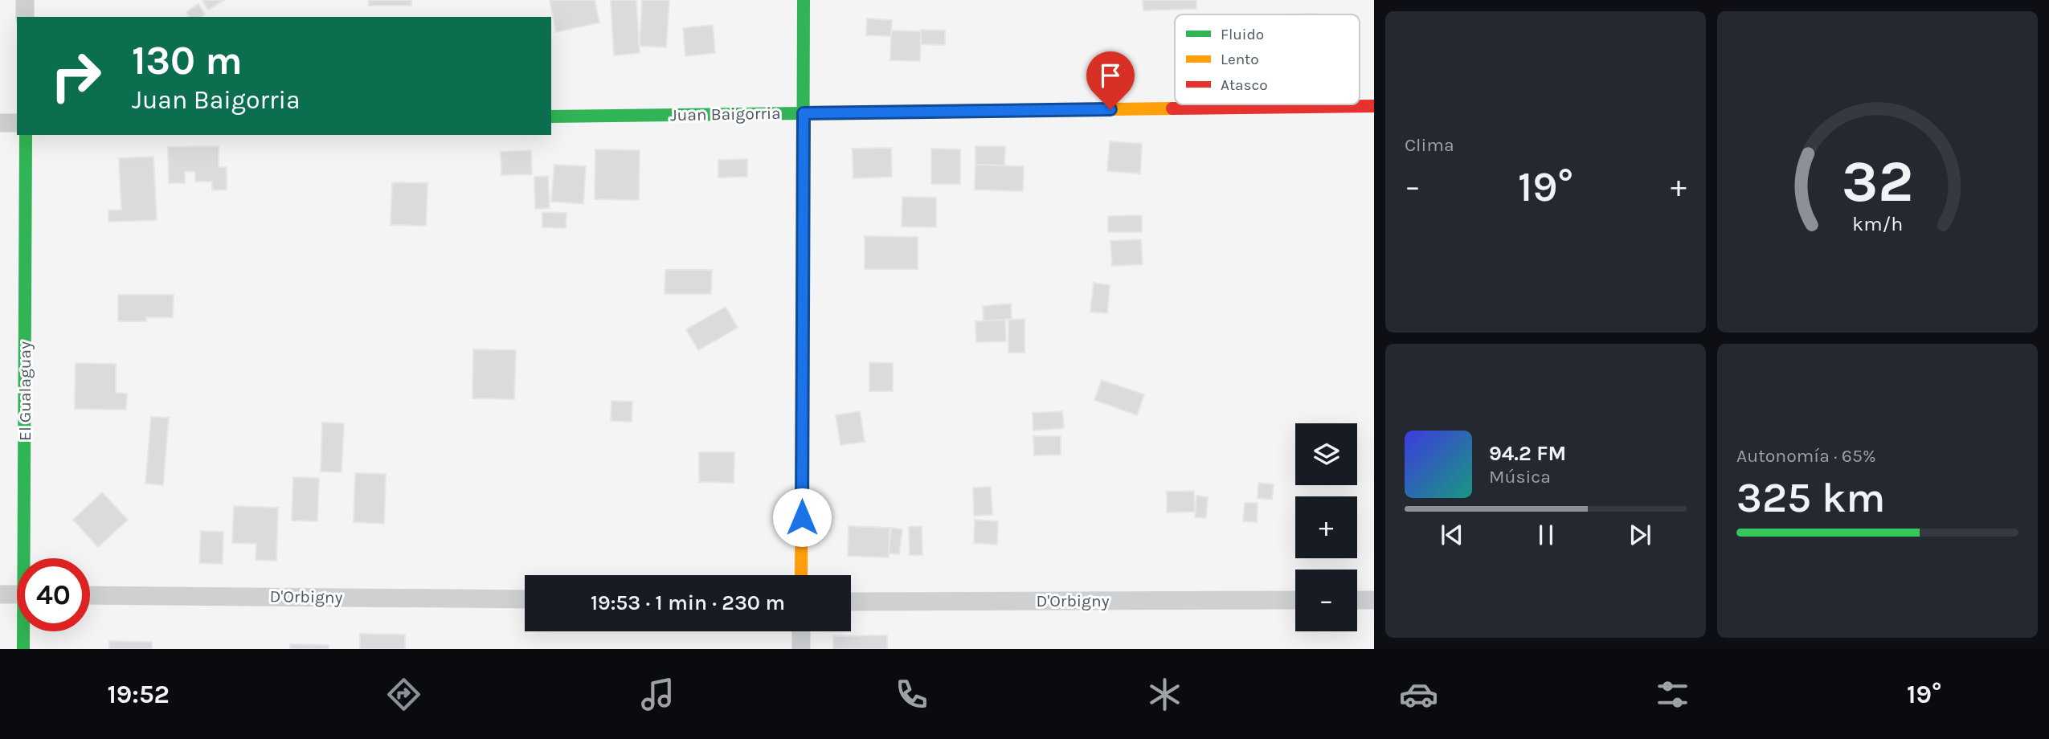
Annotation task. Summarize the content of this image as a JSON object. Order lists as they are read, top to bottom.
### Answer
{
  "streets": {
    "street": ["Juan Baigorria", "El Gualaguay", "D'Orbigny"]
  },
  "legend": ["Fluido", "Lento", "Atasco"],
  "page": {
    "tile": [
      "Clima",
      ["Autonomía · 65%", "325 km"]
    ],
    "turn": ["130 m", "Juan Baigorria"],
    "heat": ["−", "19°", "+"],
    "map_buttons": ["+", "−"],
    "song": ["94.2 FM", "Música"],
    "limit": "40",
    "trip": "19:53 · 1 min · 230 m",
    "tabs": ["19:52", "19°"],
    "gauge": ["32", "km/h"]
  }
}
